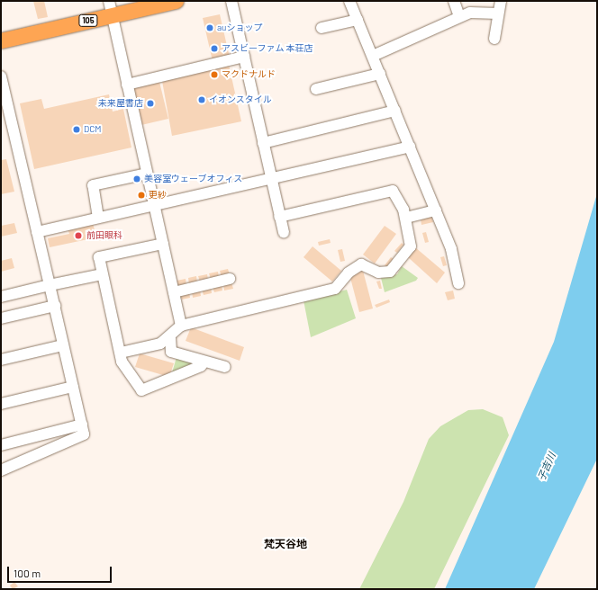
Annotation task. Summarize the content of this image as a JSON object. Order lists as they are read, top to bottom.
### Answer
{
  "streets": {
    "highway": ["105"]
  },
  "districts": ["梵天谷地"],
  "water": ["子吉川"],
  "places": [
    "auショップ",
    "アスビーファム 本荘店",
    "マクドナルド",
    "イオンスタイル",
    "未来屋書店",
    "DCM",
    "美容室ウェーブオフィス",
    "更紗",
    "前田眼科"
  ],
  "scale_bar": "100 m"
}
